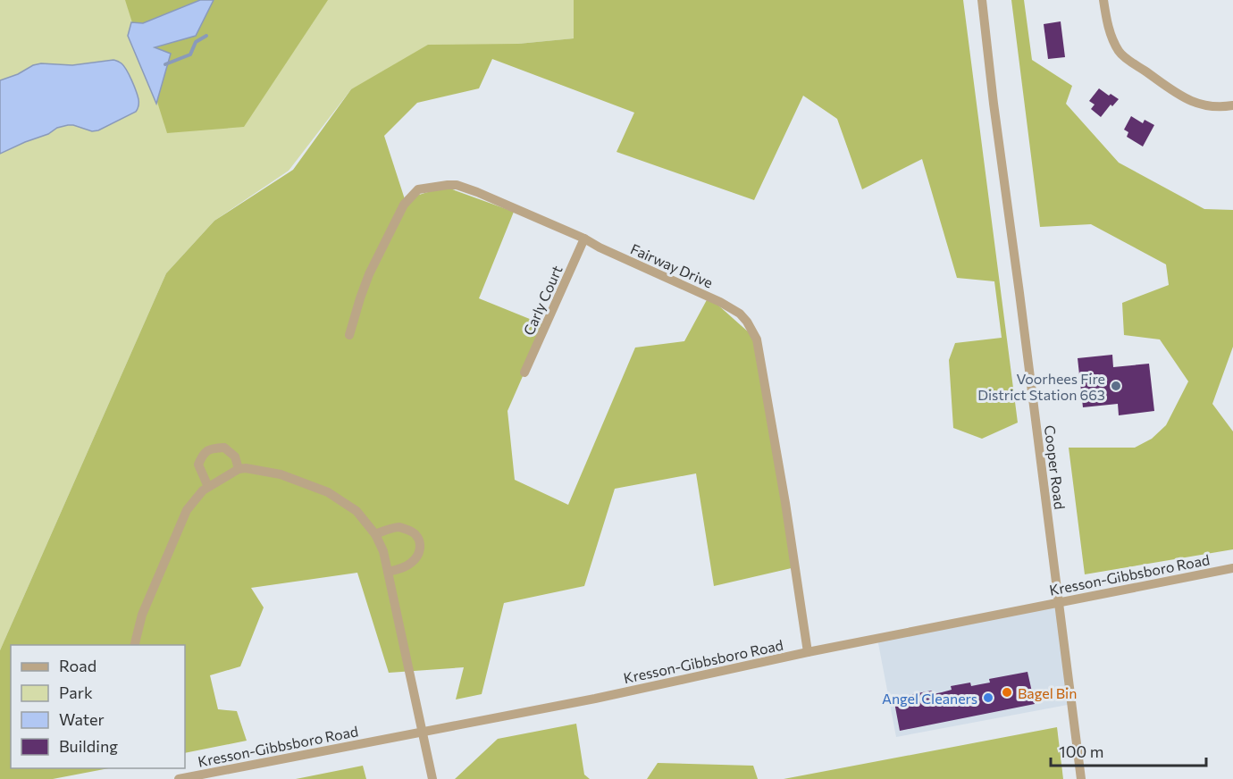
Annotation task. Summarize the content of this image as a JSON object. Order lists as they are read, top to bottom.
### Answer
{
  "streets": {
    "street": [
      "Fairway Drive",
      "Carly Court",
      "Cooper Road",
      "Kresson-Gibbsboro Road"
    ]
  },
  "crossings": [
    ["Fairway Drive", "Carly Court"],
    ["Fairway Drive", "Kresson-Gibbsboro Road"],
    ["Cooper Road", "Kresson-Gibbsboro Road"]
  ],
  "places": ["Voorhees Fire District Station 663", "Bagel Bin", "Angel Cleaners"],
  "legend": [
    "Road",
    "Park",
    "Water",
    "Building"
  ],
  "scale_bar": "100 m"
}
